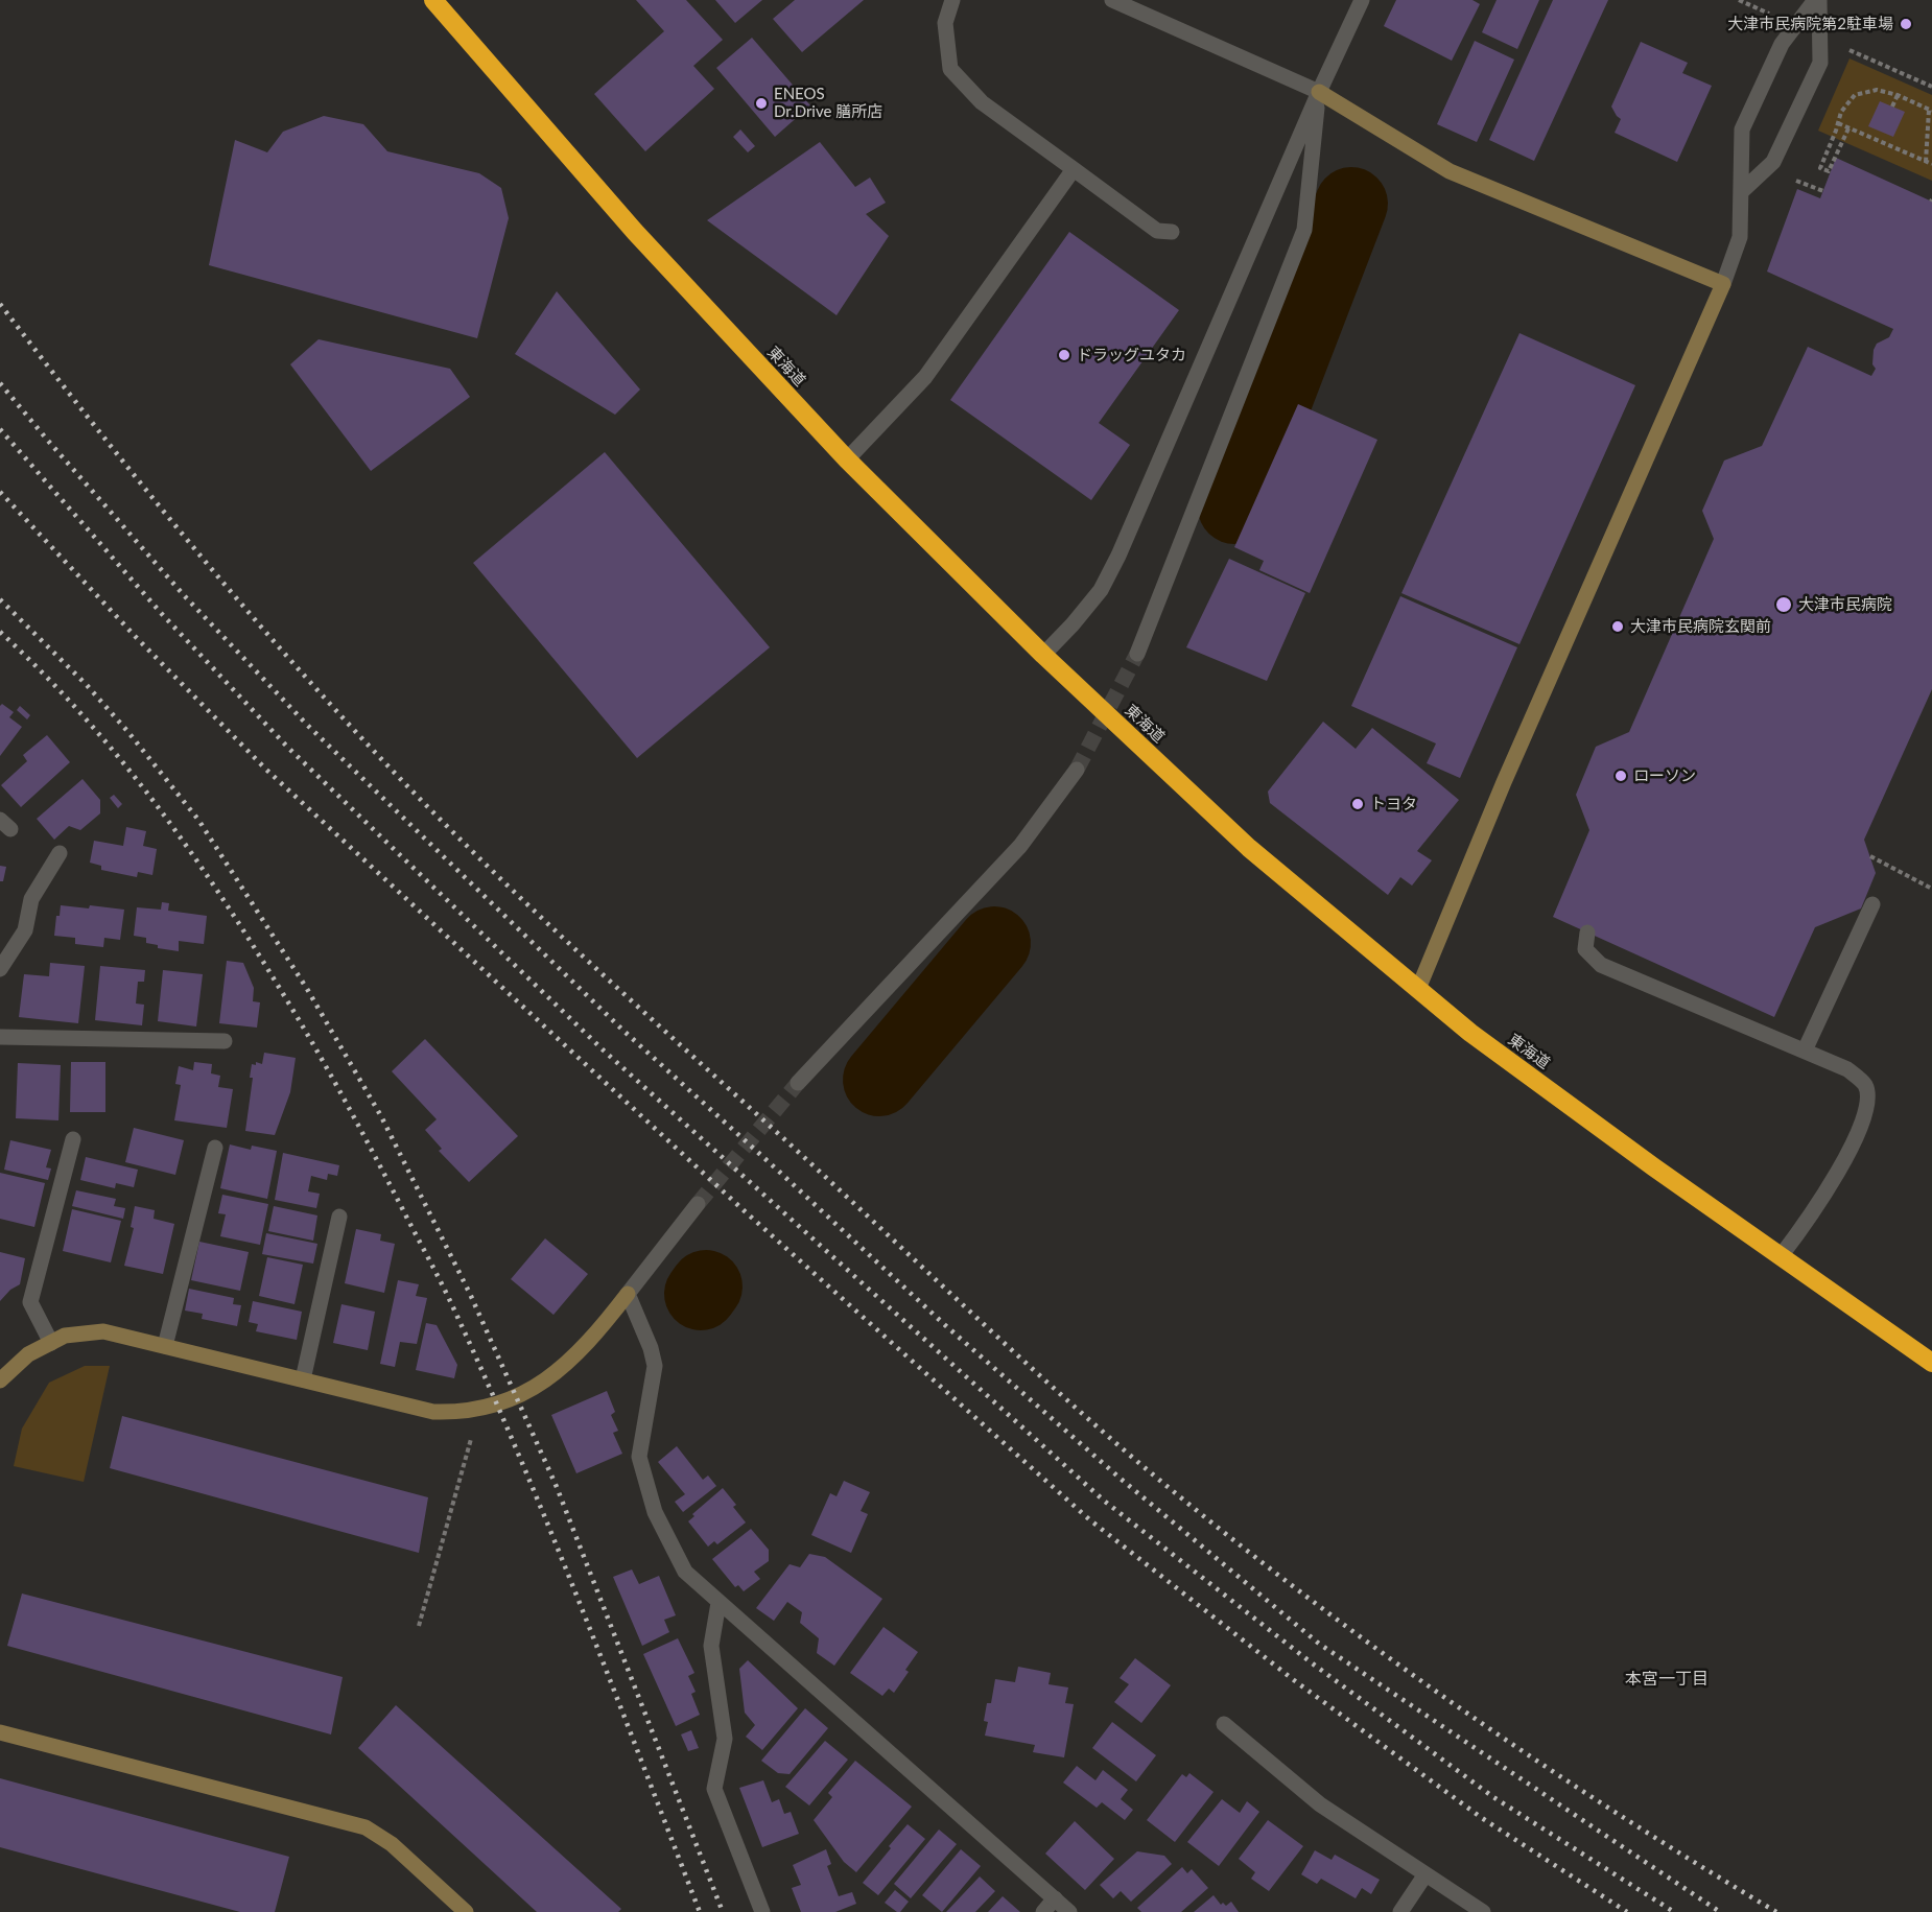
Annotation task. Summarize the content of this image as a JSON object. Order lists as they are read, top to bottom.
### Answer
{
  "streets": {
    "highway": ["東海道"]
  },
  "districts": ["本宮一丁目"],
  "places": [
    "大津市民病院第2駐車場",
    "ENEOS Dr.Drive 膳所店",
    "ドラッグユタカ",
    "大津市民病院",
    "大津市民病院玄関前",
    "ローソン",
    "トヨタ"
  ]
}
